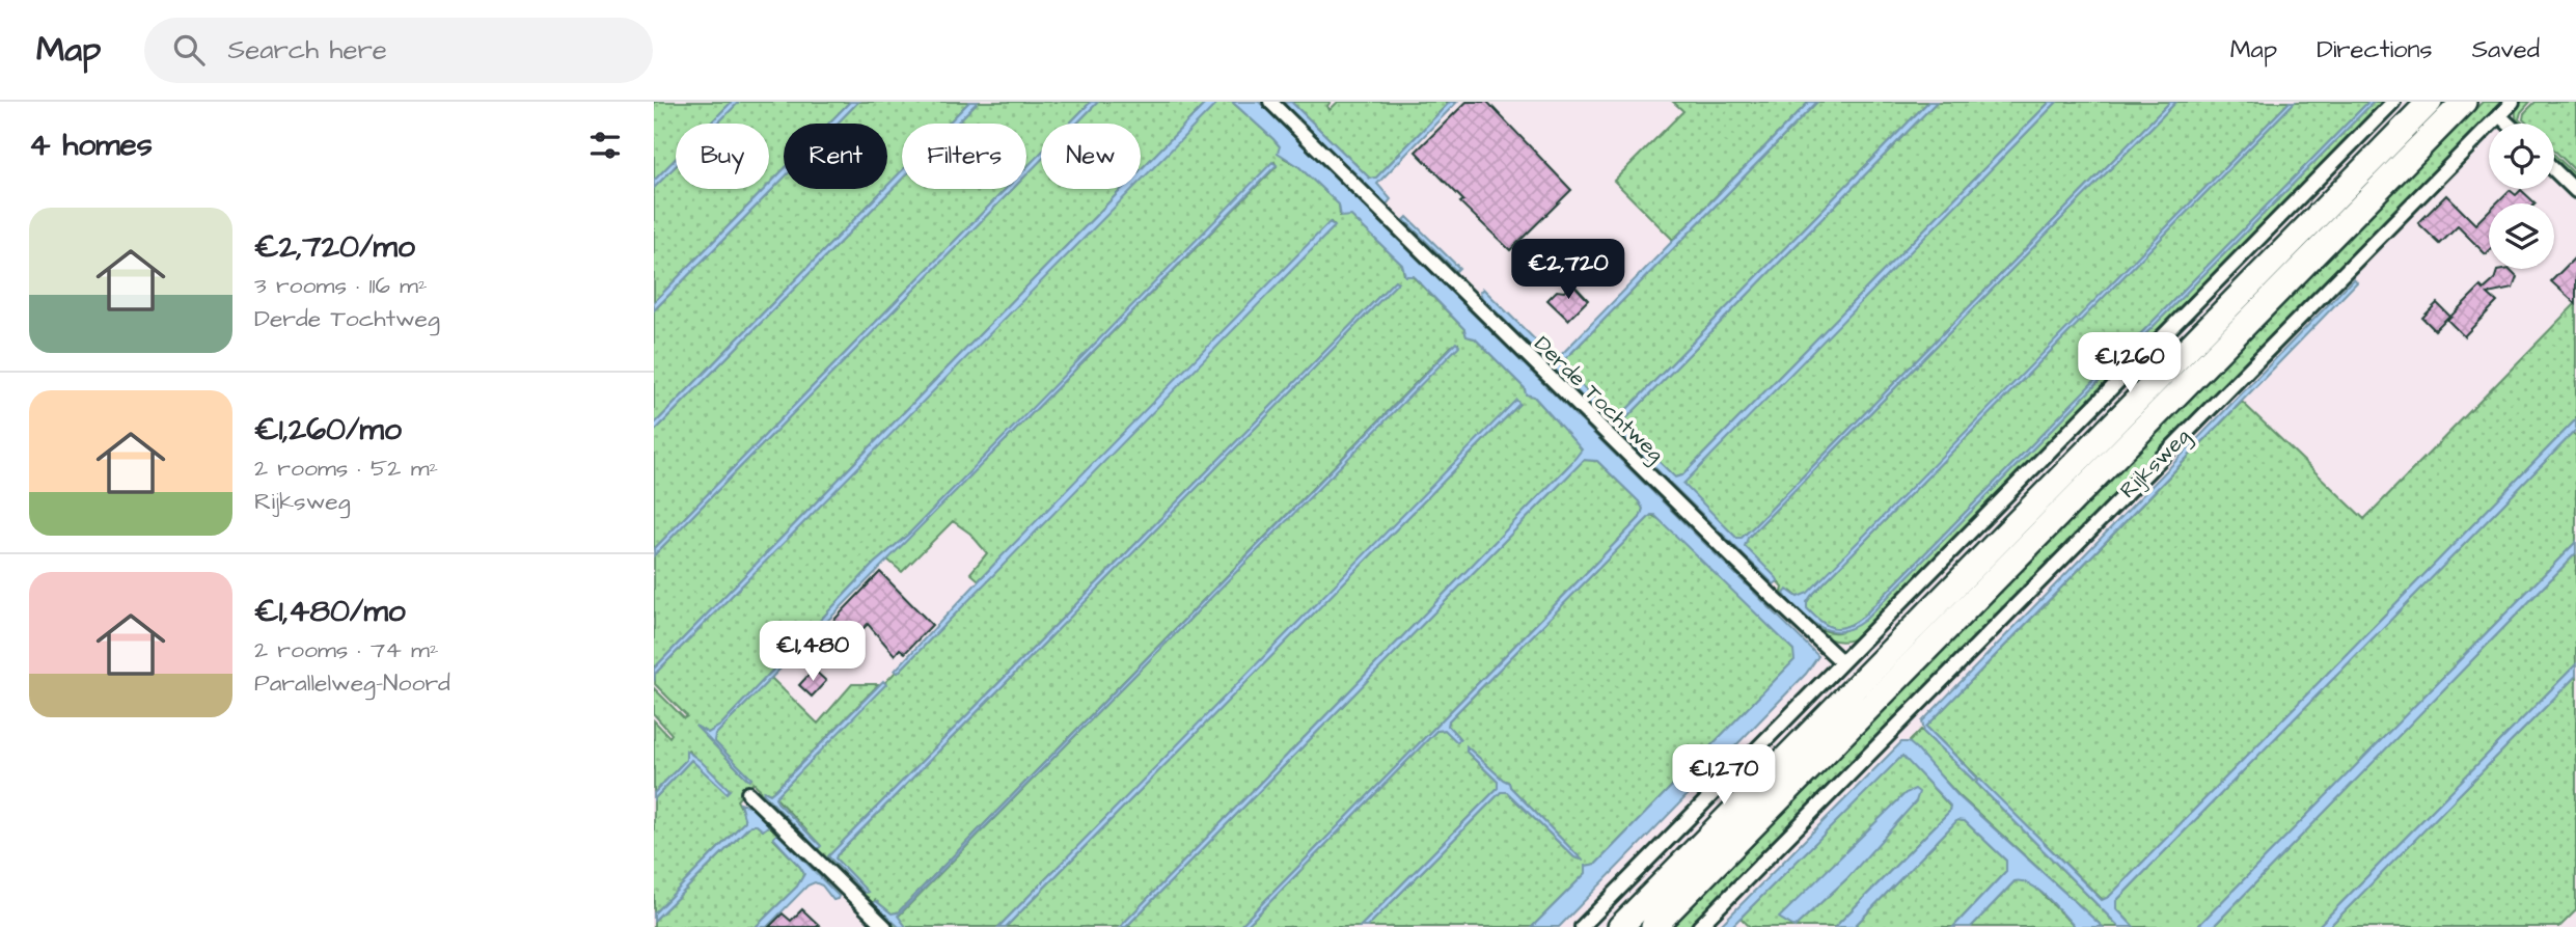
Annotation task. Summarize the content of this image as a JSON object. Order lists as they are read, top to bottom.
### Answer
{
  "streets": {
    "highway": ["Rijksweg"],
    "street": ["Derde Tochtweg"]
  },
  "page": {
    "header": "Map",
    "search": "Search here",
    "nav": ["Map", "Directions", "Saved"],
    "heading": "4 homes",
    "chip": [
      "Buy",
      "Rent",
      "Filters",
      "New"
    ],
    "list": [
      {
        "name": "€2,720/mo",
        "note": "3 rooms · 116 m² · Derde Tochtweg"
      },
      {
        "name": "€1,260/mo",
        "note": "2 rooms · 52 m² · Rijksweg"
      },
      {
        "name": "€1,480/mo",
        "note": "2 rooms · 74 m² · Parallelweg-Noord"
      }
    ],
    "price": [
      "€2,720",
      "€1,260",
      "€1,480",
      "€1,270"
    ]
  }
}
